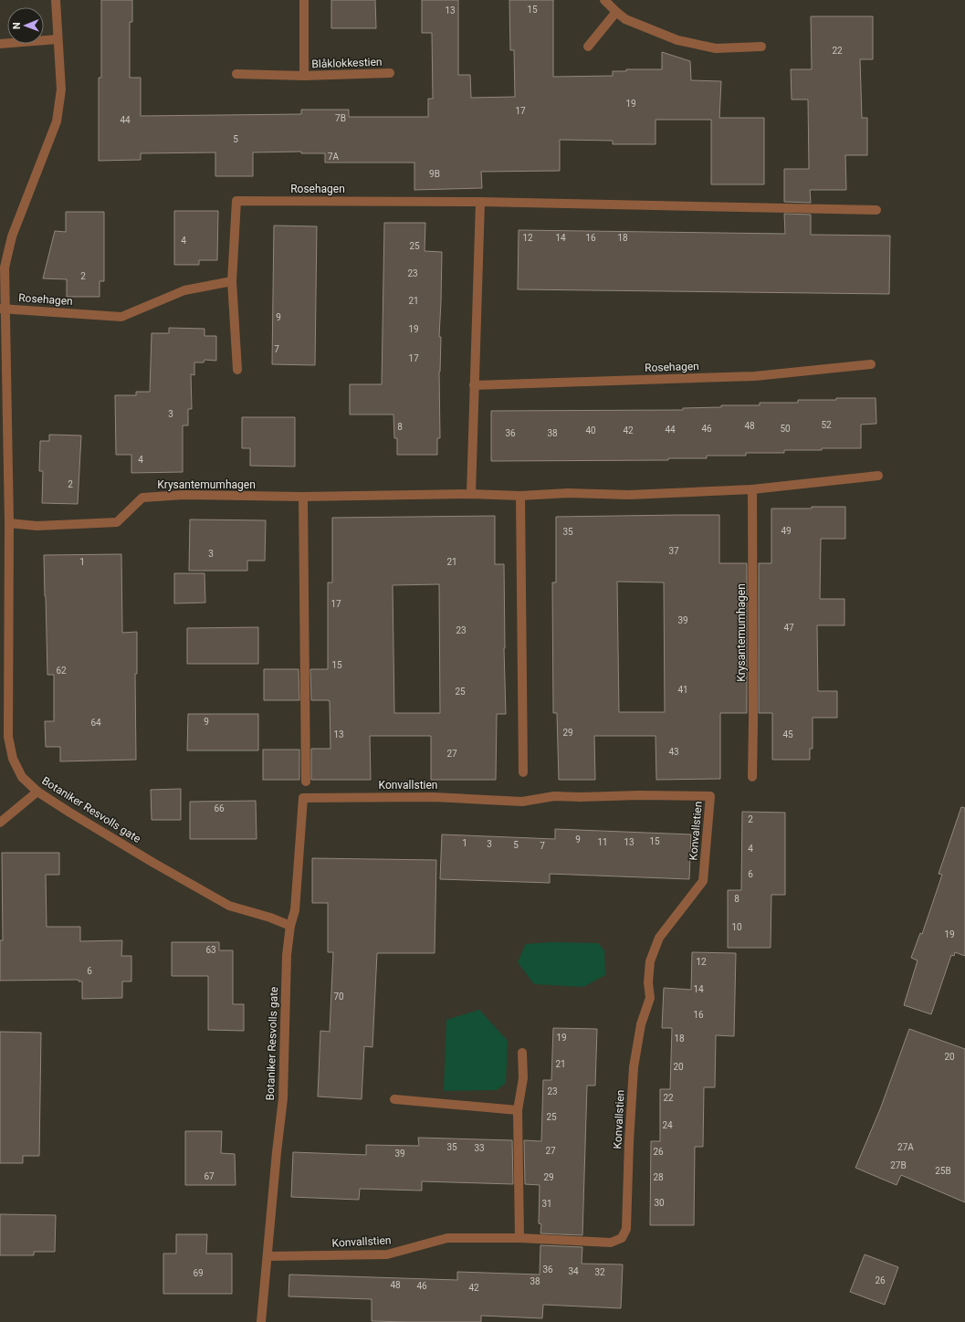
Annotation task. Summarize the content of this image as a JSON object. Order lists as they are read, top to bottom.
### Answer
{
  "streets": {
    "street": [
      "Blåklokkestien",
      "Rosehagen",
      "Krysantemumhagen",
      "Konvallstien",
      "Botaniker Resvolls gate"
    ]
  },
  "crossings": [
    ["Rosehagen", "Botaniker Resvolls gate"],
    ["Krysantemumhagen", "Botaniker Resvolls gate"],
    ["Konvallstien", "Botaniker Resvolls gate"]
  ],
  "house_numbers": [
    "15",
    "13",
    "22",
    "19",
    "17",
    "7B",
    "44",
    "5",
    "7A",
    "9B",
    "12",
    "14",
    "16",
    "18",
    "4",
    "25",
    "23",
    "2",
    "21",
    "9",
    "19",
    "7",
    "17",
    "3",
    "52",
    "48",
    "8",
    "46",
    "50",
    "44",
    "40",
    "42",
    "36",
    "38",
    "4",
    "2",
    "49",
    "35",
    "37",
    "3",
    "1",
    "21",
    "17",
    "39",
    "47",
    "23",
    "15",
    "62",
    "41",
    "25",
    "9",
    "64",
    "29",
    "13",
    "45",
    "43",
    "27",
    "66",
    "2",
    "9",
    "15",
    "11",
    "13",
    "1",
    "3",
    "5",
    "7",
    "4",
    "6",
    "8",
    "10",
    "19",
    "63",
    "12",
    "6",
    "14",
    "70",
    "16",
    "19",
    "18",
    "20",
    "21",
    "20",
    "23",
    "22",
    "25",
    "24",
    "35",
    "27A",
    "33",
    "27",
    "26",
    "39",
    "27B",
    "25B",
    "67",
    "29",
    "28",
    "30",
    "31",
    "36",
    "34",
    "32",
    "69",
    "26",
    "38",
    "48",
    "46",
    "42"
  ],
  "north": "left"
}
